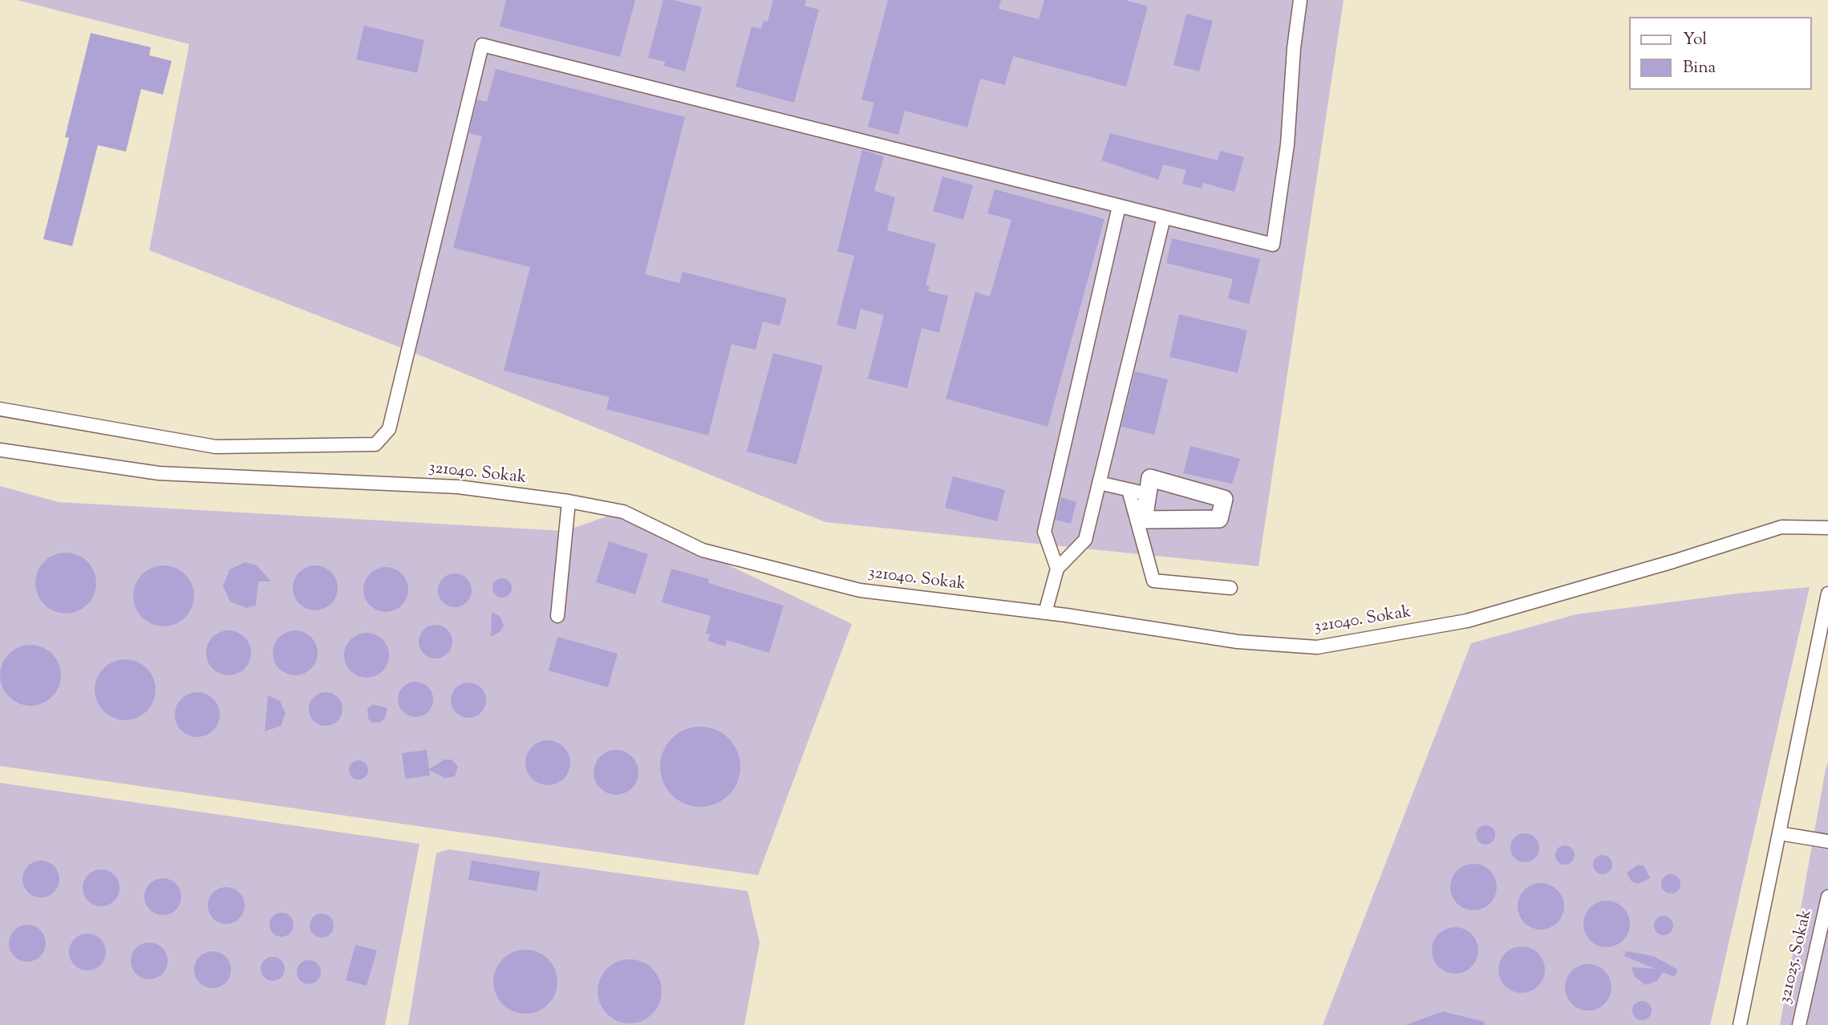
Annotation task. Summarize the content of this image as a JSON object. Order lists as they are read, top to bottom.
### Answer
{
  "streets": {
    "street": ["321040. Sokak", "321025. Sokak"]
  },
  "legend": ["Yol", "Bina"]
}
